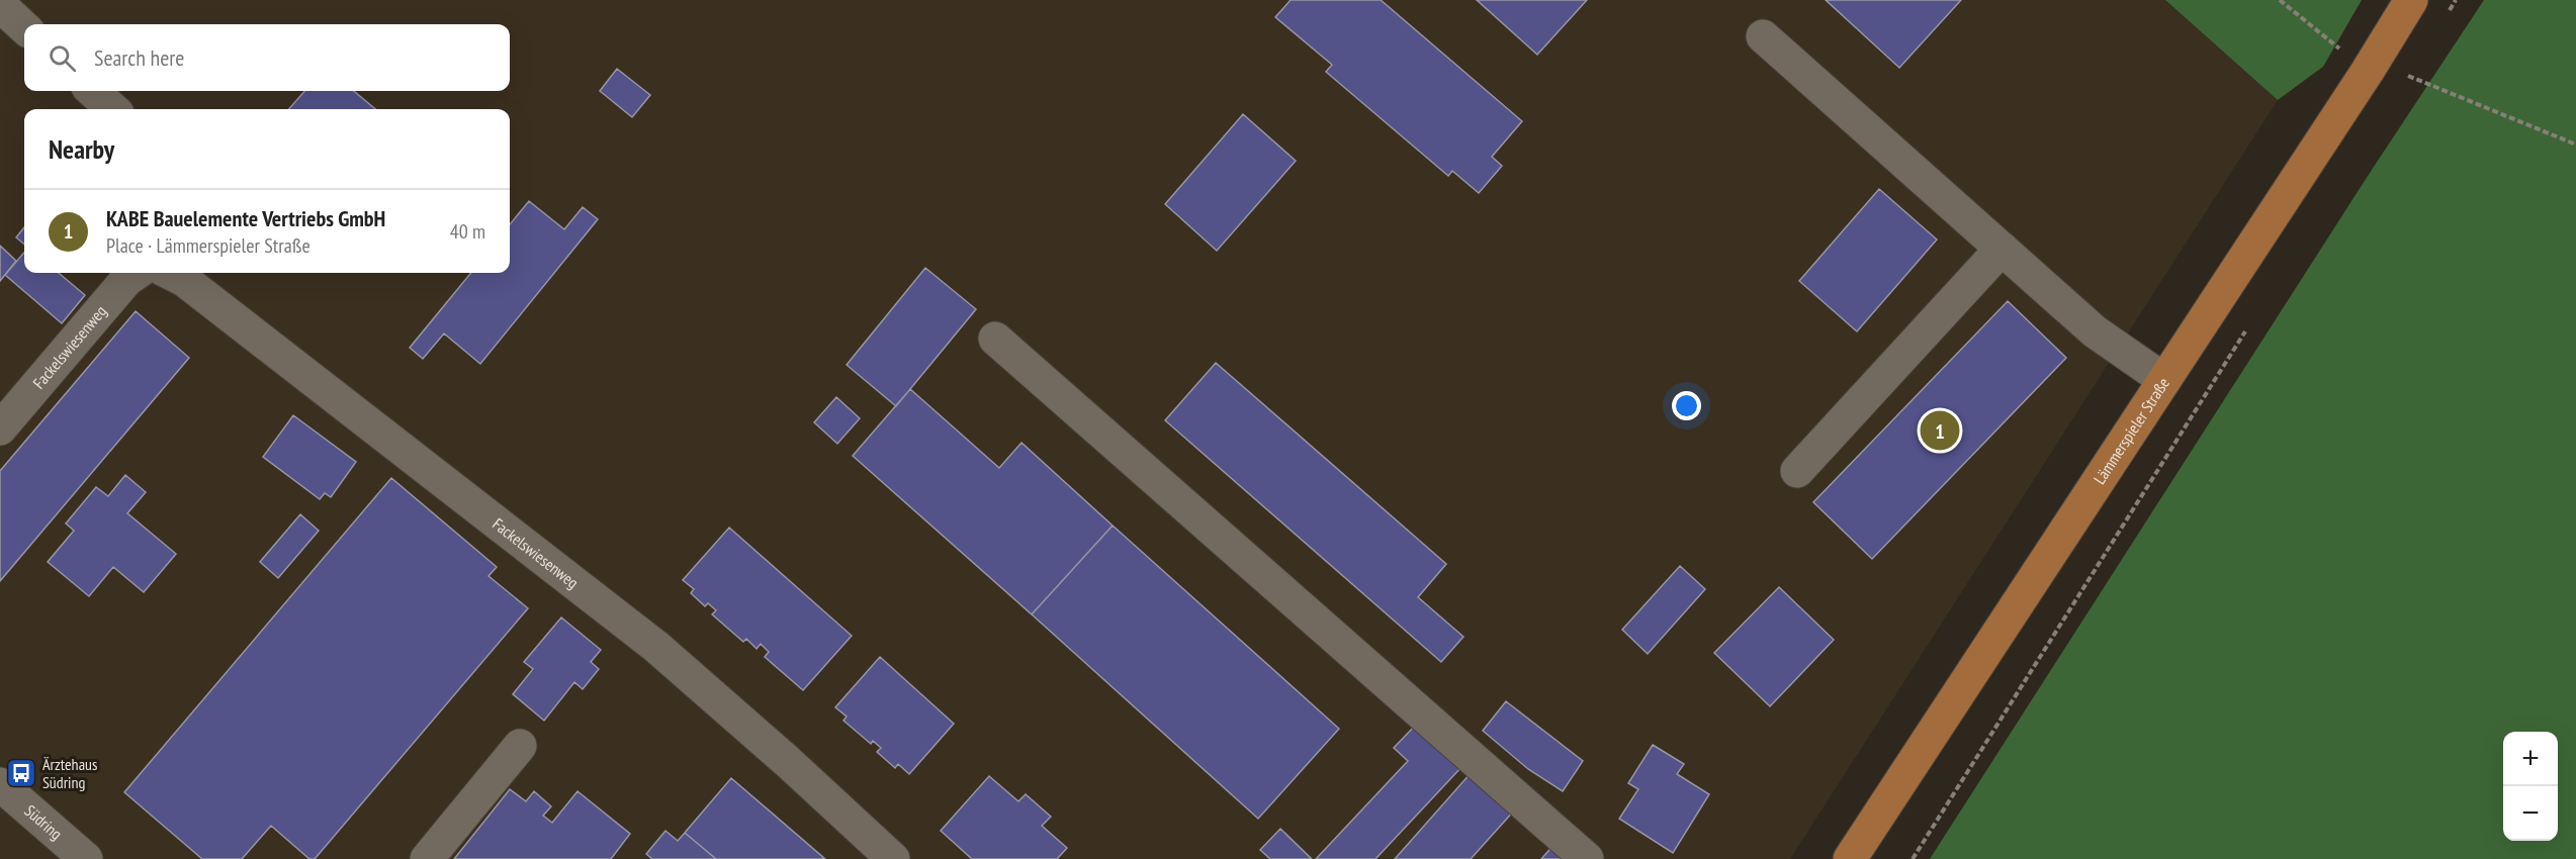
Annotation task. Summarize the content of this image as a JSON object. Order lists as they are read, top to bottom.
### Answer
{
  "streets": {
    "main road": ["Lämmerspieler Straße"],
    "street": ["Fackelswiesenweg", "Südring"]
  },
  "places": {
    "bus stop": ["Ärztehaus Südring"]
  },
  "page": {
    "search": "Search here",
    "heading": "Nearby",
    "list": [
      {
        "mark": "1",
        "name": "KABE Bauelemente Vertriebs GmbH",
        "note": "Place · Lämmerspieler Straße",
        "value": "40 m"
      }
    ],
    "pins": "1",
    "map_buttons": ["+", "−"]
  }
}
